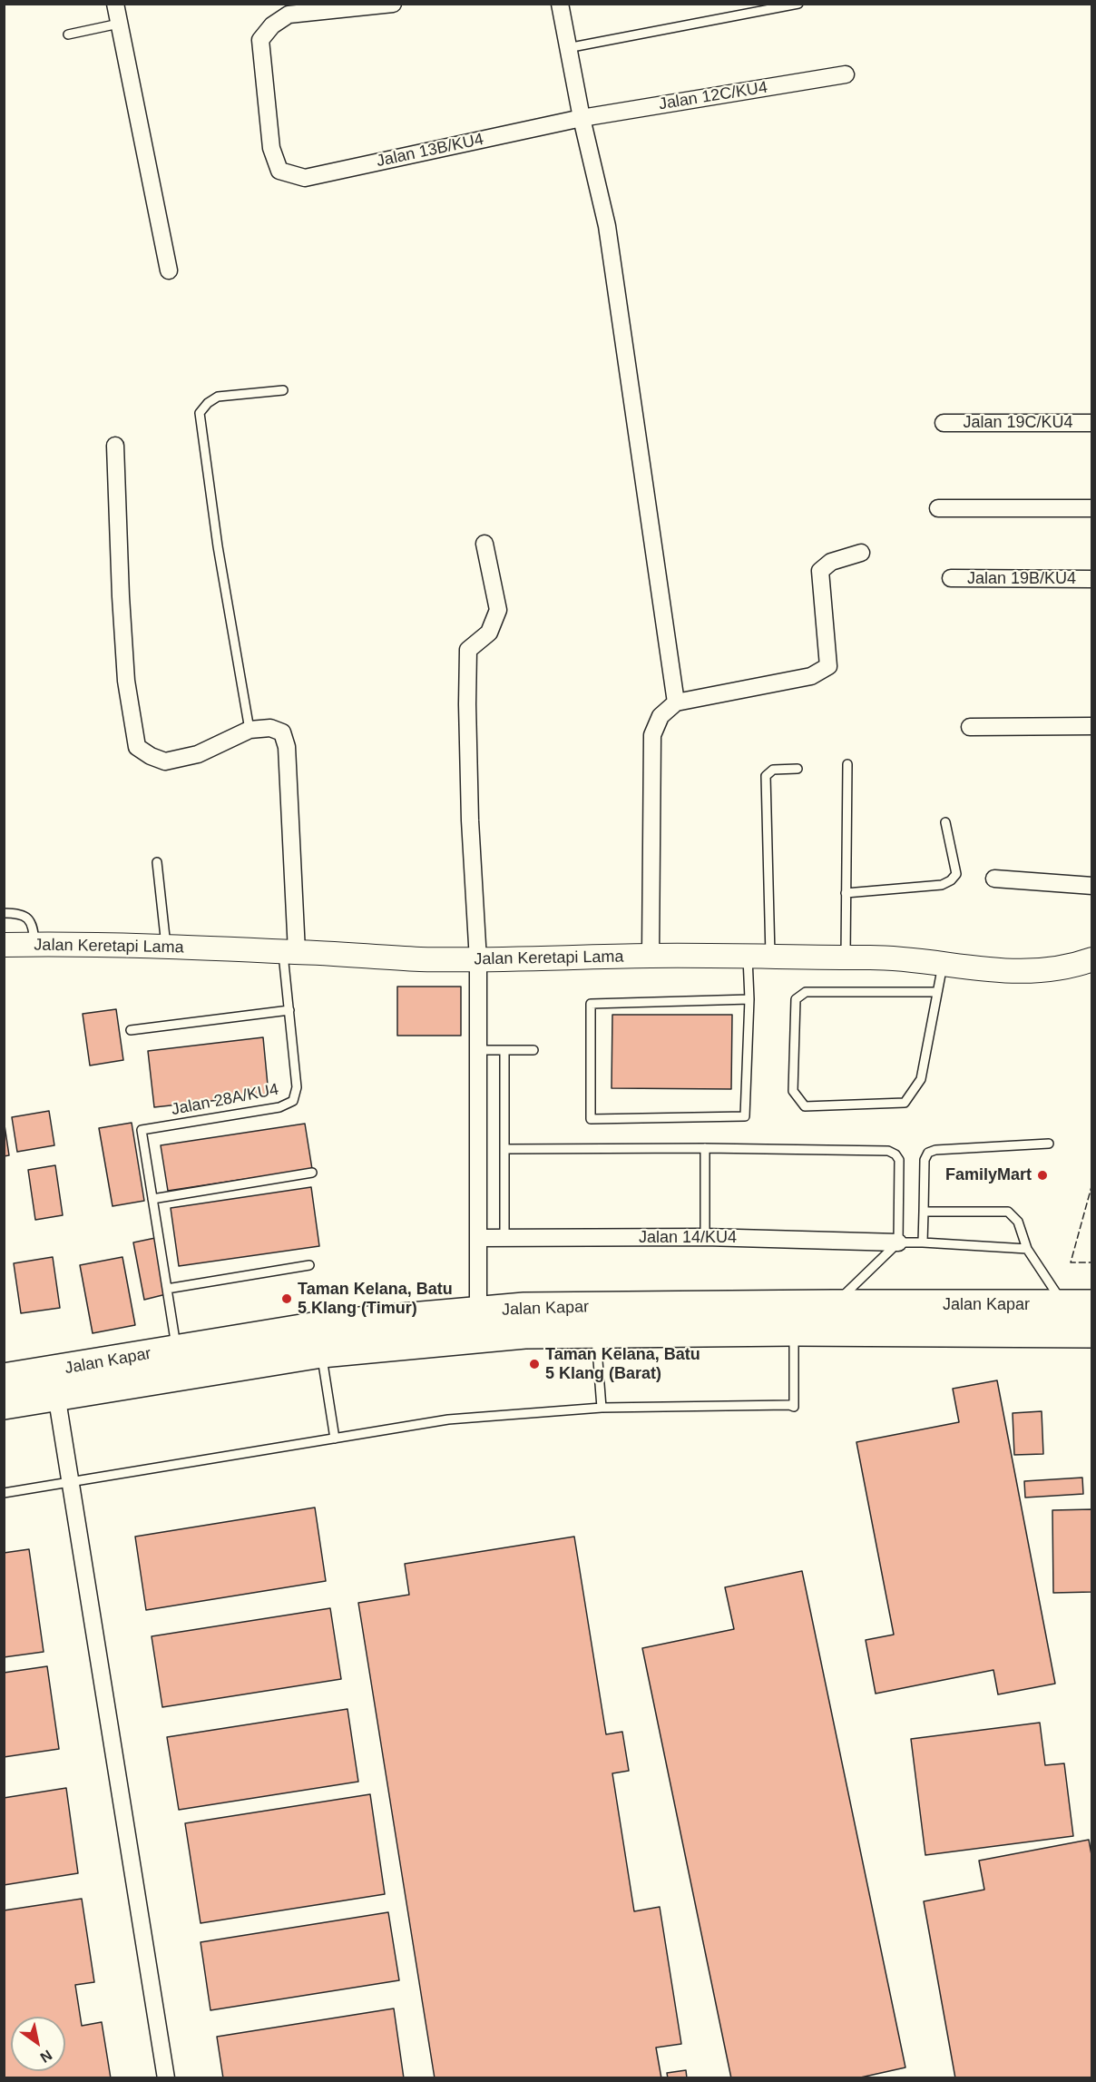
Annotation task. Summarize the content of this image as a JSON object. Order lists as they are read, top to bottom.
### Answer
{
  "streets": {
    "highway": ["Jalan Kapar"],
    "street": [
      "Jalan 12C/KU4",
      "Jalan 13B/KU4",
      "Jalan 19C/KU4",
      "Jalan 19B/KU4",
      "Jalan Keretapi Lama",
      "Jalan 14/KU4"
    ],
    "lane": ["Jalan 28A/KU4"]
  },
  "crossings": [
    ["Jalan 12C/KU4", "Jalan 13B/KU4"],
    ["Jalan Keretapi Lama", "Jalan 28A/KU4"]
  ],
  "places": ["FamilyMart", "Taman Kelana, Batu 5 Klang (Timur)", "Taman Kelana, Batu 5 Klang (Barat)"],
  "north": "bottom right"
}
